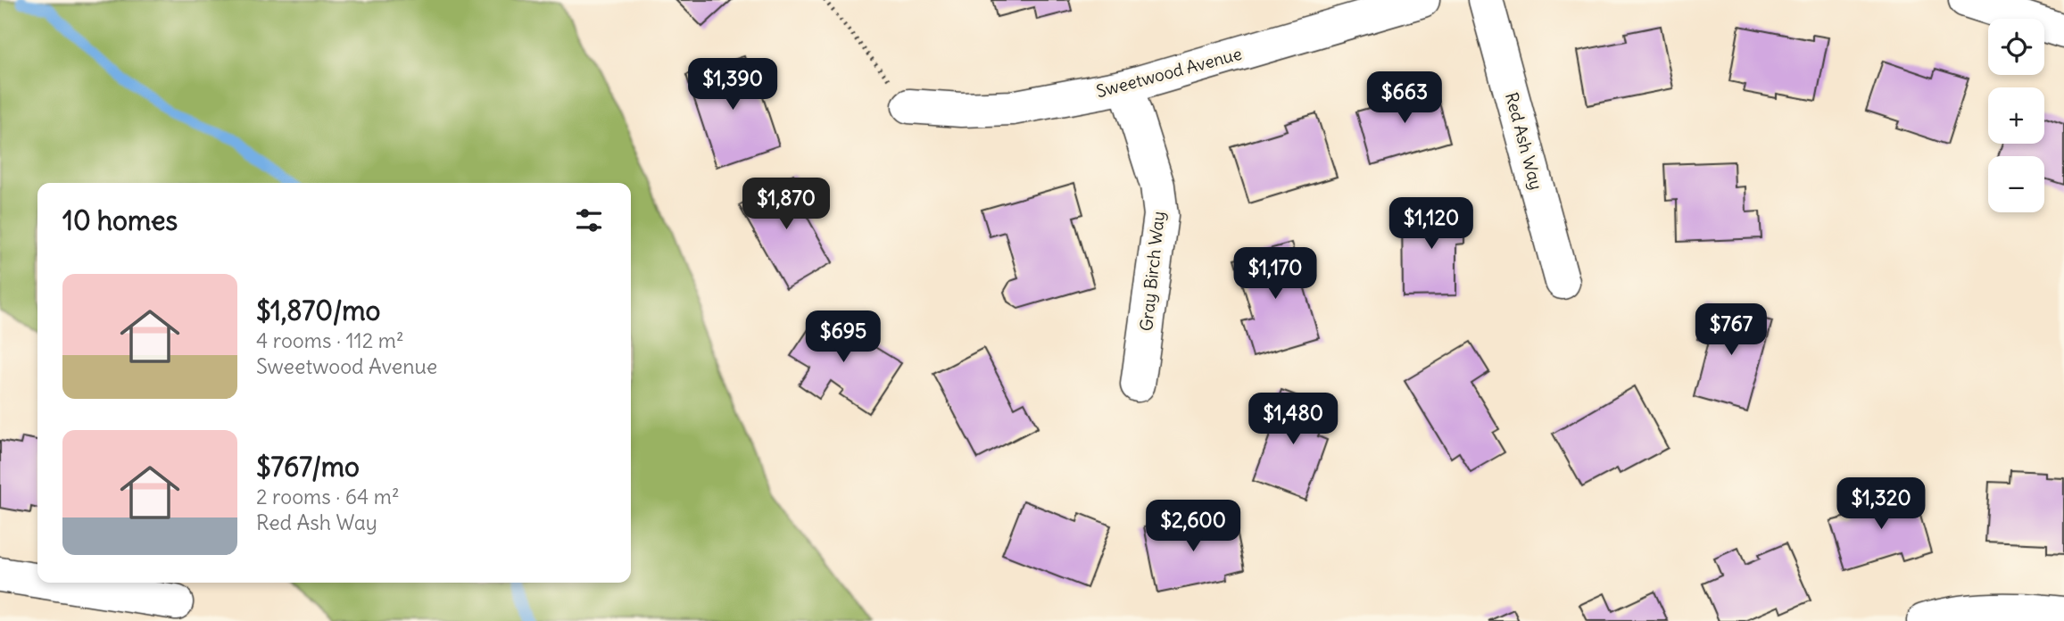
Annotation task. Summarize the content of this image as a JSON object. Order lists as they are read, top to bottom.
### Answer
{
  "streets": {
    "street": ["Sweetwood Avenue", "Red Ash Way", "Gray Birch Way"]
  },
  "crossings": [
    ["Sweetwood Avenue", "Gray Birch Way"]
  ],
  "page": {
    "map_buttons": ["+", "−"],
    "price": [
      "$1,390",
      "$663",
      "$1,870",
      "$1,120",
      "$1,170",
      "$767",
      "$695",
      "$1,480",
      "$1,320",
      "$2,600"
    ],
    "heading": "10 homes",
    "list": [
      {
        "name": "$1,870/mo",
        "note": "4 rooms · 112 m² · Sweetwood Avenue"
      },
      {
        "name": "$767/mo",
        "note": "2 rooms · 64 m² · Red Ash Way"
      }
    ]
  }
}
